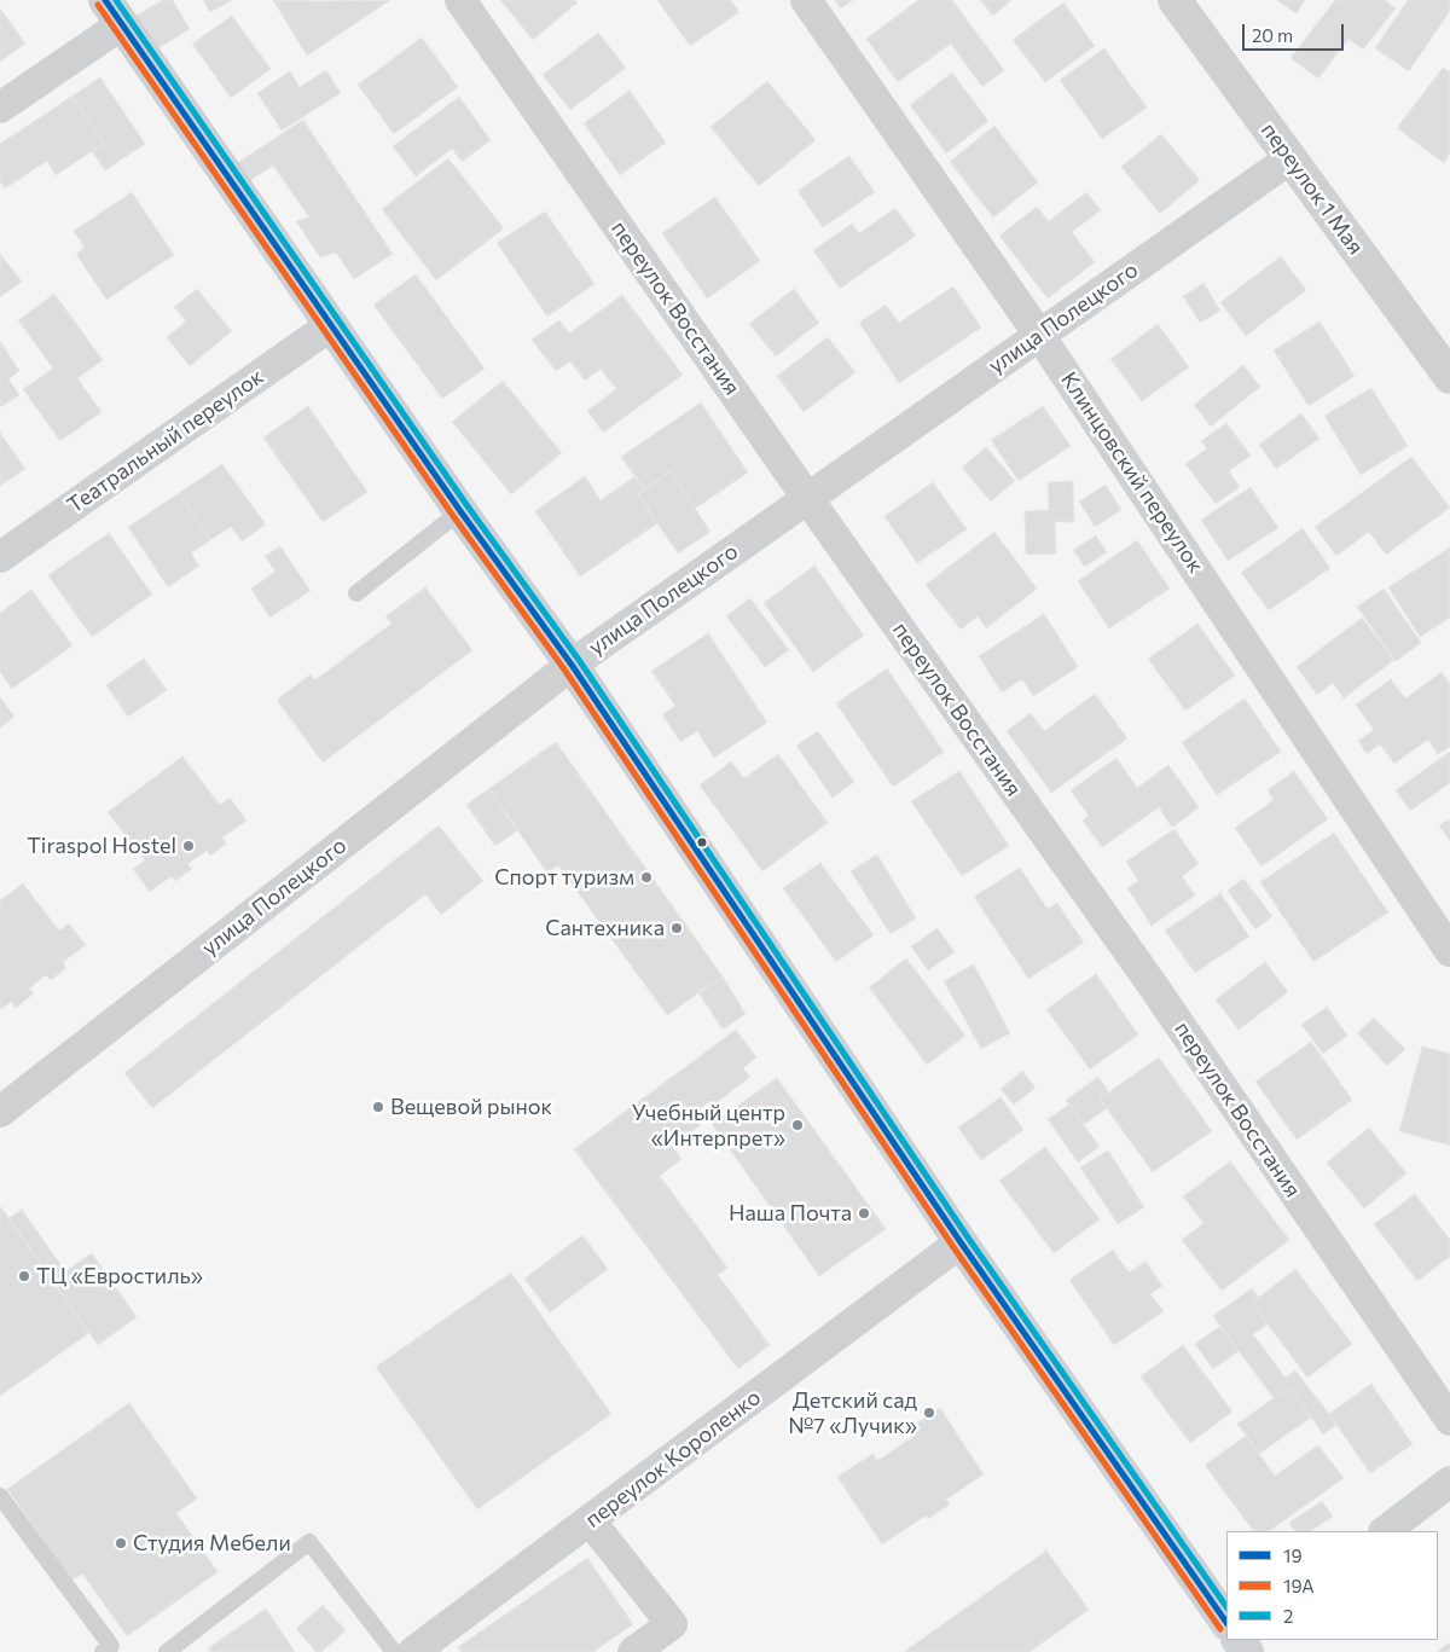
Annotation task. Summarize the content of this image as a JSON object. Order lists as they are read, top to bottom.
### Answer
{
  "streets": {
    "street": [
      "переулок 1 Мая",
      "переулок Восстания",
      "улица Полецкого",
      "Театральный переулок",
      "Клинцовский переулок",
      "переулок Короленко"
    ]
  },
  "crossings": [
    ["переулок 1 Мая", "улица Полецкого"],
    ["переулок Восстания", "улица Полецкого"],
    ["улица Полецкого", "Клинцовский переулок"]
  ],
  "places": [
    "Tiraspol Hostel",
    "Спорт туризм",
    "Сантехника",
    "Вещевой рынок",
    "Учебный центр «Интерпрет»",
    "Наша Почта",
    "ТЦ «Евростиль»",
    "Детский сад №7 «Лучик»",
    "Студия Мебели"
  ],
  "lines": ["transit line 19", "transit line 2", "transit line 19А"],
  "legend": ["19", "19А", "2"],
  "scale_bar": "20 m"
}
